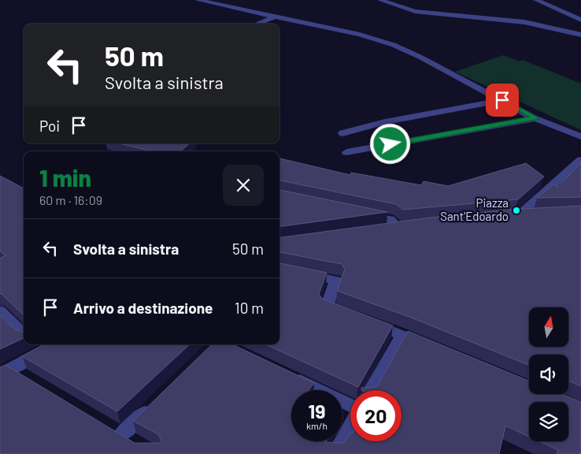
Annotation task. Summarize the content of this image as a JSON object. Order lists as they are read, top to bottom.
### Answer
{
  "places": ["Piazza Sant'Edoardo"],
  "north": "top",
  "page": {
    "turn": ["50 m", "Svolta a sinistra"],
    "then": "Poi",
    "heading": ["1 min", "60 m · 16:09"],
    "list": [
      {
        "name": "Svolta a sinistra",
        "value": "50 m"
      },
      {
        "name": "Arrivo a destinazione",
        "value": "10 m"
      }
    ],
    "speed": "19 km/h",
    "limit": "20"
  }
}
